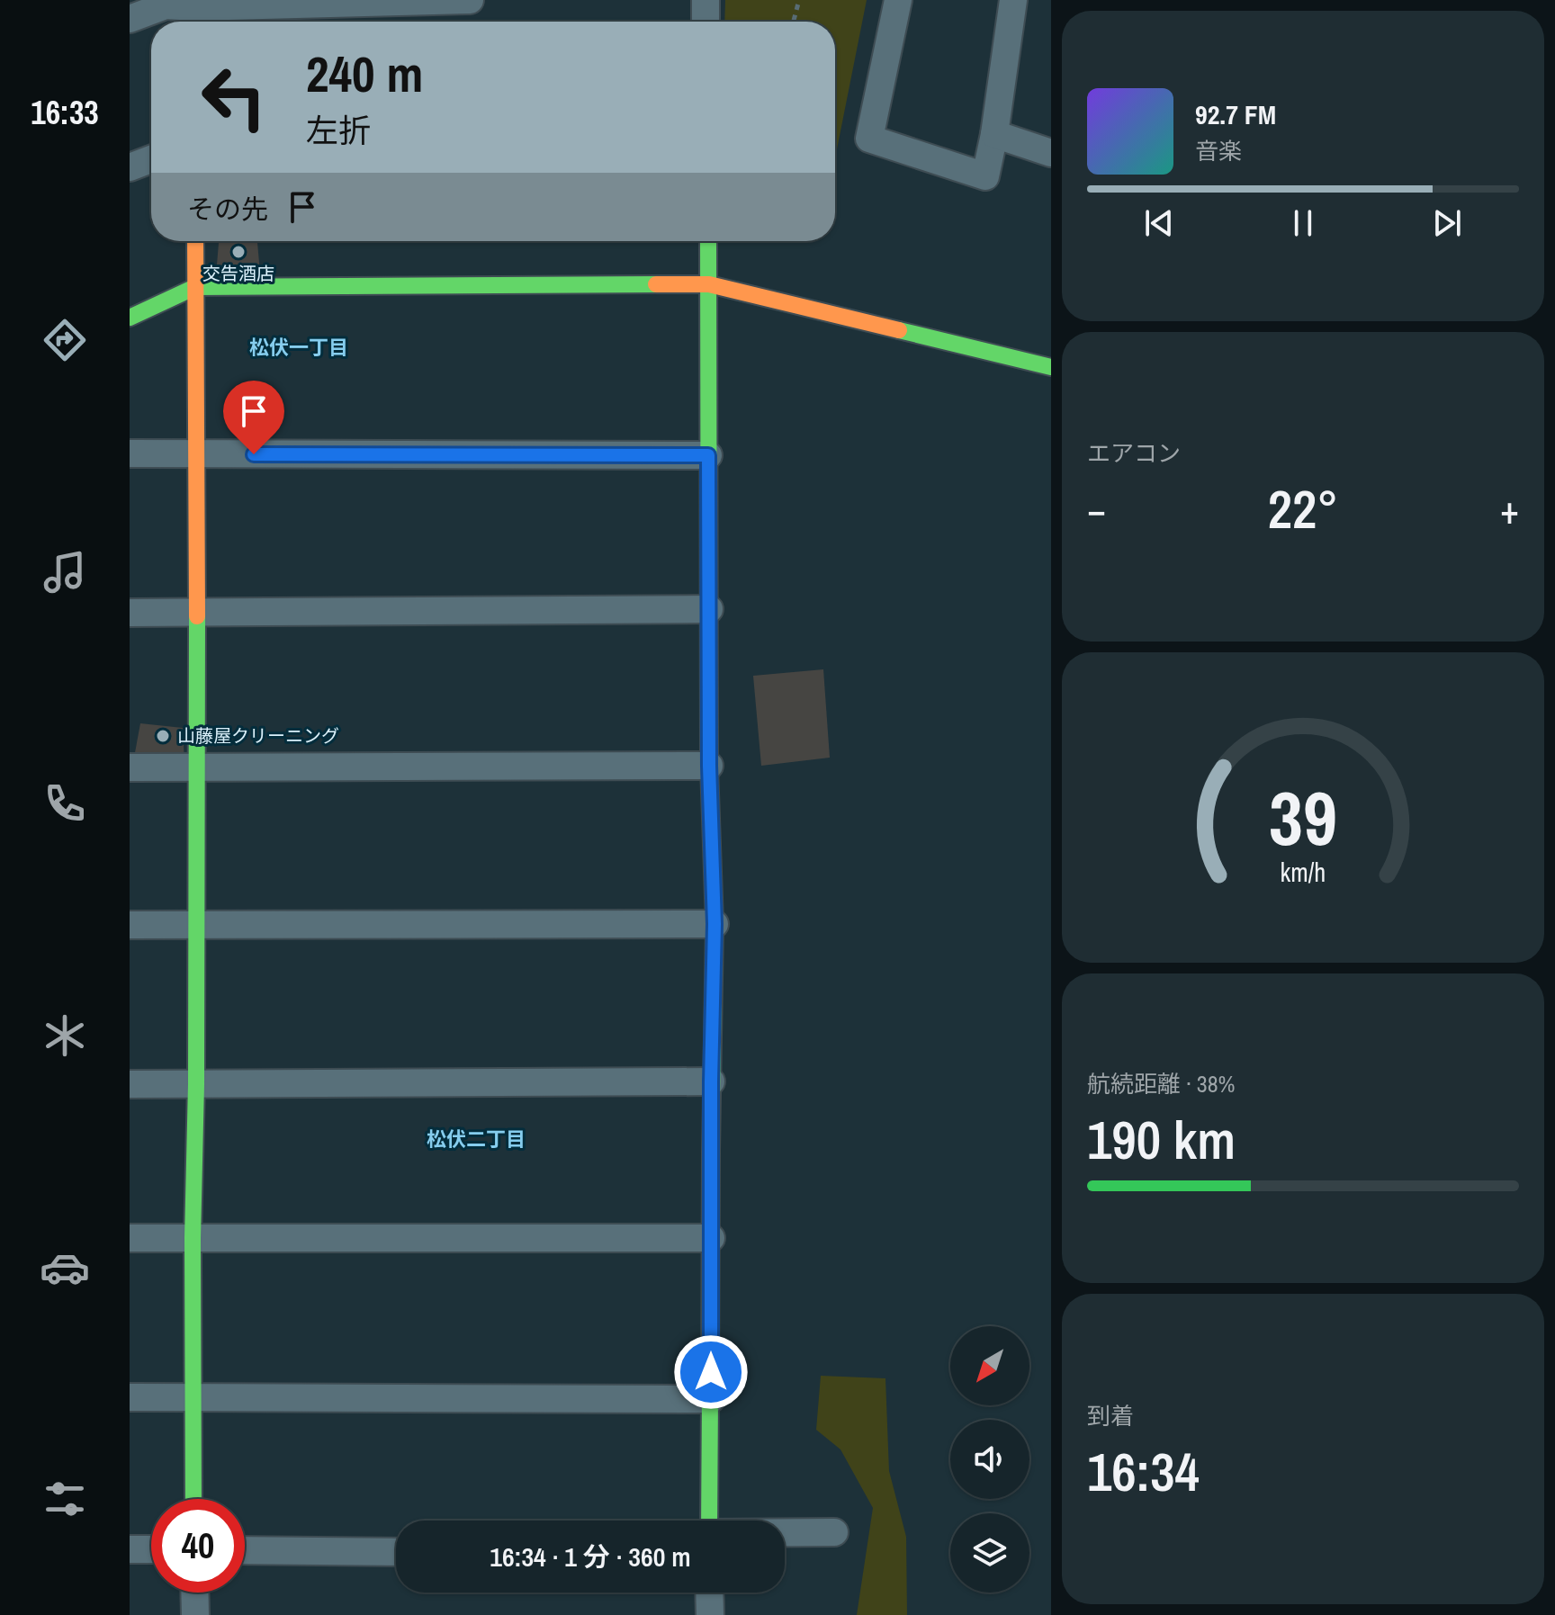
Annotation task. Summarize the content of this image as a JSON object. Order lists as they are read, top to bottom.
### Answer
{
  "districts": ["松伏一丁目", "松伏二丁目"],
  "places": ["交告酒店", "山藤屋クリーニング"],
  "north": "bottom left",
  "page": {
    "tabs": "16:33",
    "turn": ["240 m", "左折"],
    "song": ["92.7 FM", "音楽"],
    "then": "その先",
    "tile": [
      "エアコン",
      ["航続距離 · 38%", "190 km"],
      ["到着", "16:34"]
    ],
    "heat": ["−", "22°", "+"],
    "limit": "40",
    "trip": "16:34 · 1 分 · 360 m",
    "gauge": ["39", "km/h"]
  }
}
